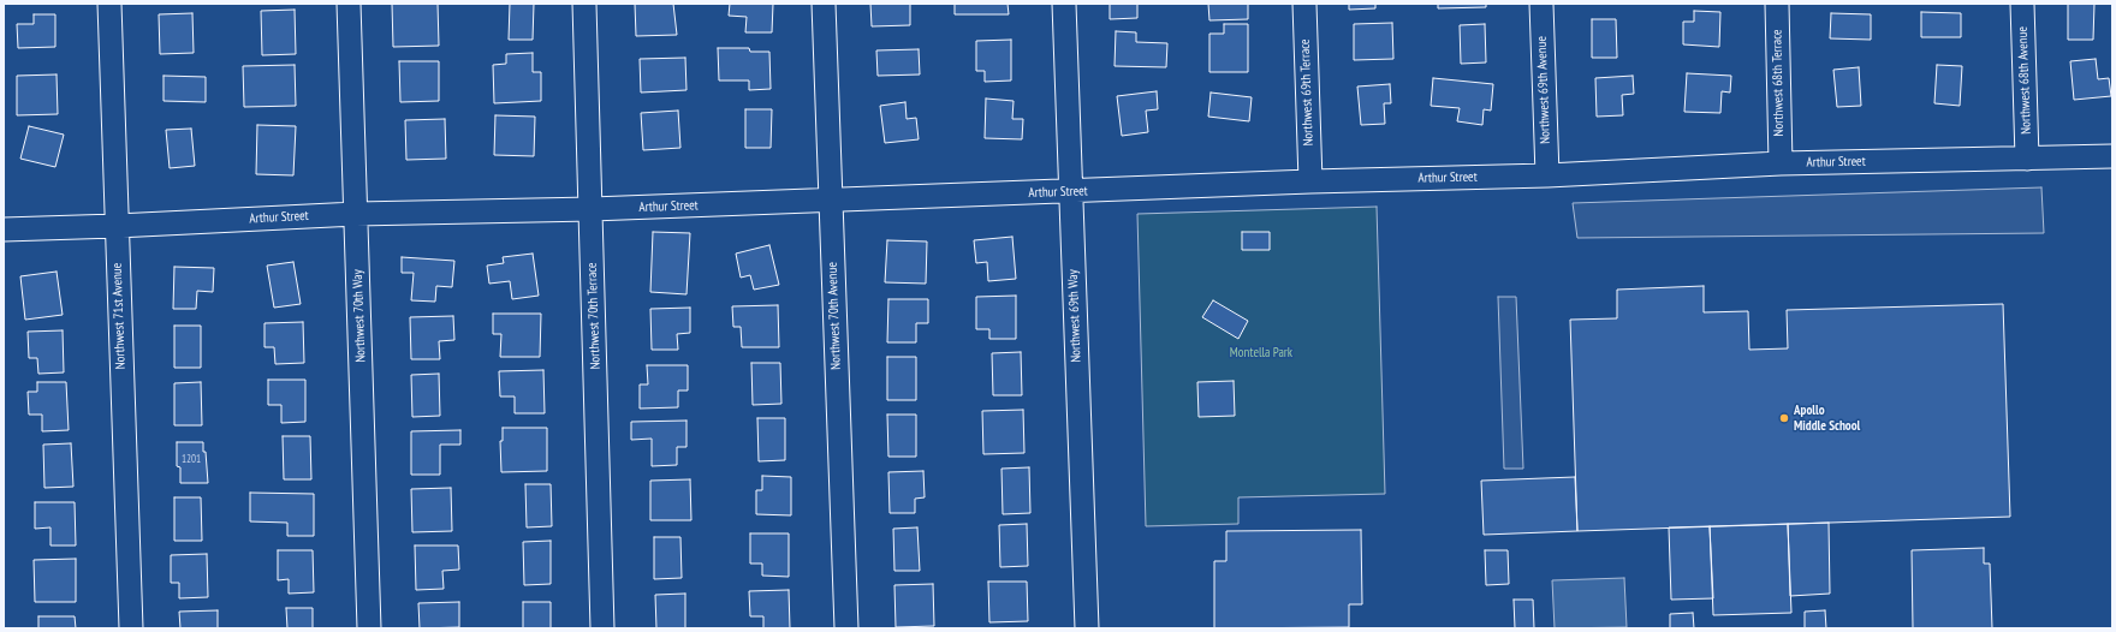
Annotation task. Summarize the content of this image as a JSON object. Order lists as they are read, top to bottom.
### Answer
{
  "streets": {
    "street": [
      "Northwest 68th Avenue",
      "Northwest 68th Terrace",
      "Northwest 69th Avenue",
      "Northwest 69th Terrace",
      "Arthur Street",
      "Northwest 71st Avenue",
      "Northwest 70th Way",
      "Northwest 70th Terrace",
      "Northwest 70th Avenue",
      "Northwest 69th Way"
    ]
  },
  "crossings": [
    ["Northwest 68th Avenue", "Arthur Street"],
    ["Northwest 68th Terrace", "Arthur Street"],
    ["Northwest 69th Avenue", "Arthur Street"],
    ["Northwest 69th Terrace", "Arthur Street"],
    ["Arthur Street", "Northwest 71st Avenue"],
    ["Arthur Street", "Northwest 70th Way"],
    ["Arthur Street", "Northwest 70th Terrace"],
    ["Arthur Street", "Northwest 70th Avenue"],
    ["Arthur Street", "Northwest 69th Way"]
  ],
  "parks": ["Montella Park"],
  "places": ["Apollo Middle School"],
  "house_numbers": ["1201"]
}
